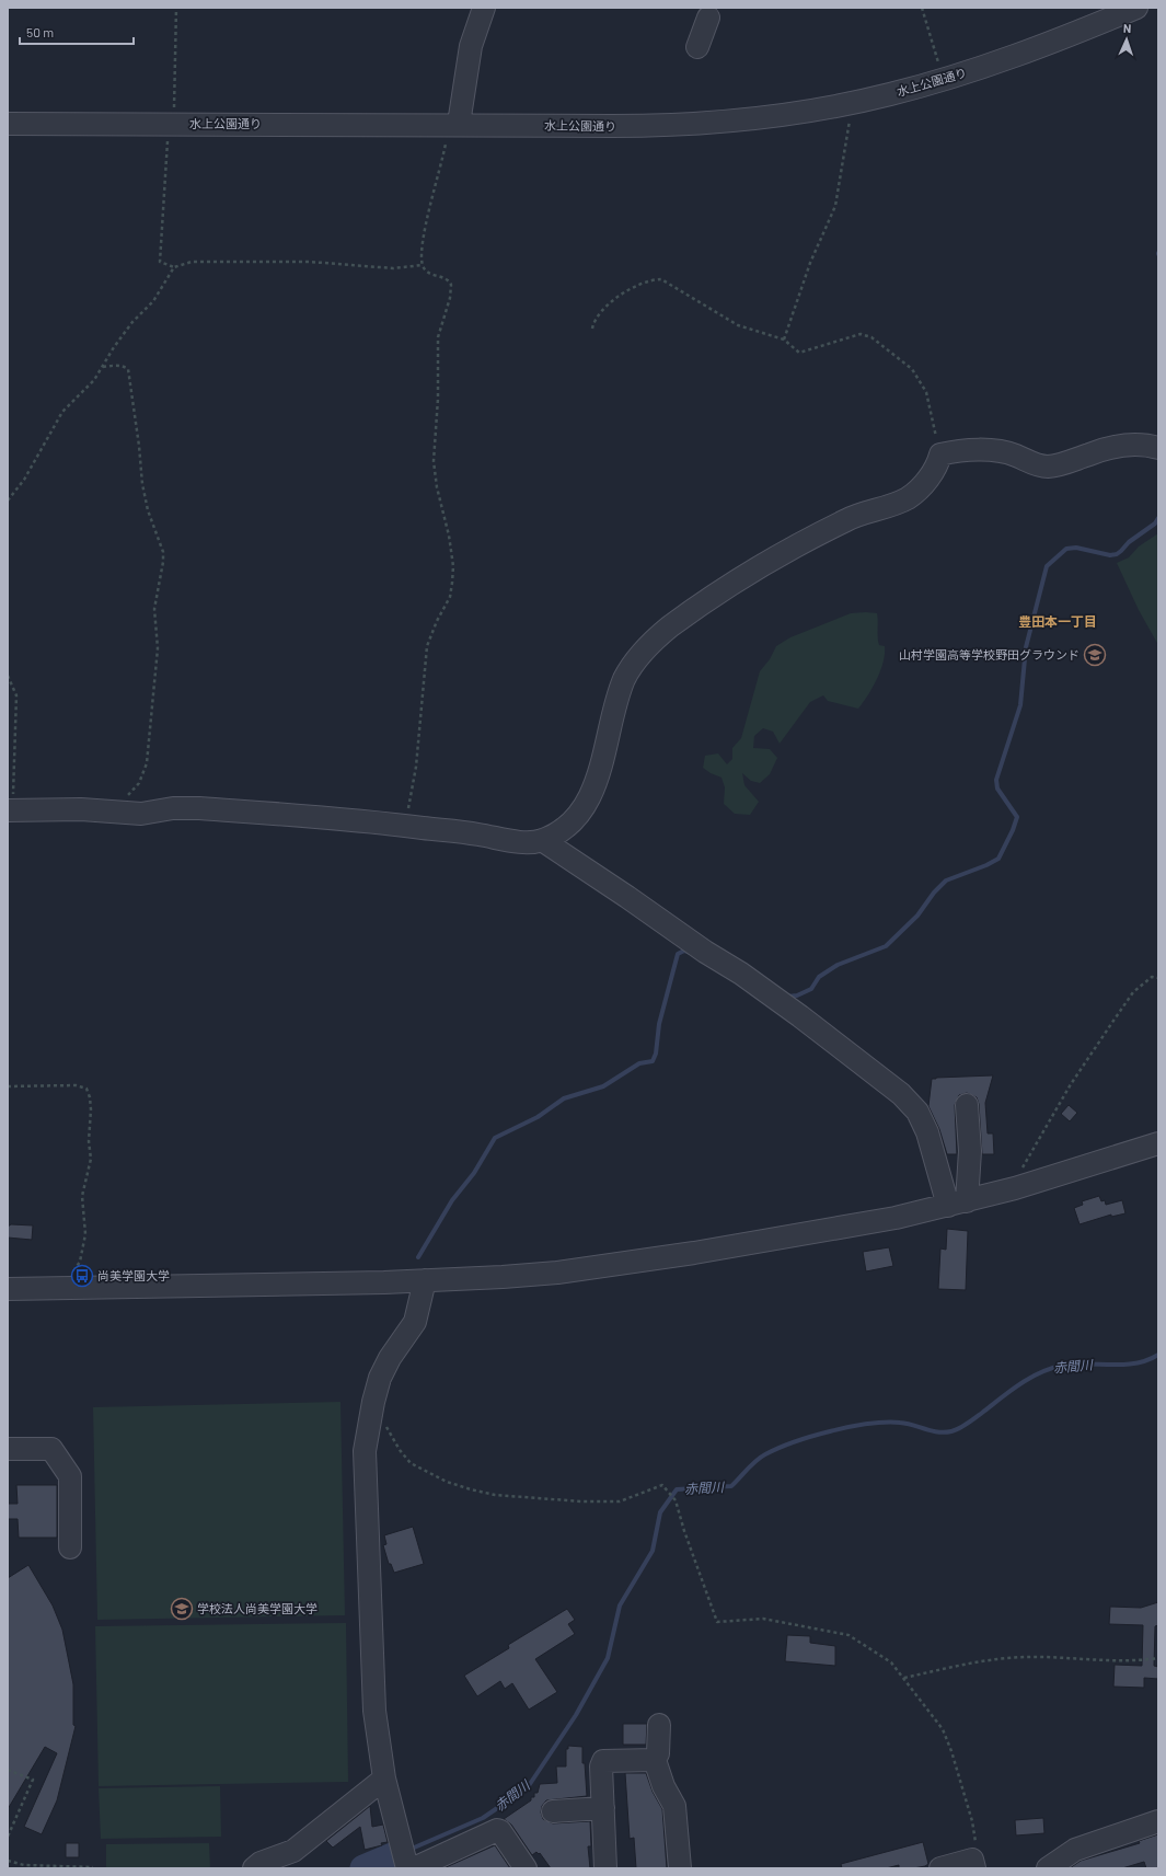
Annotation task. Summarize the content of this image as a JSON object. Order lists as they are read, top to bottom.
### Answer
{
  "streets": {
    "street": ["水上公園通り"]
  },
  "districts": ["豊田本一丁目"],
  "water": ["赤間川"],
  "places": {
    "school or university": ["山村学園高等学校野田グラウンド", "学校法人尚美学園大学"],
    "bus stop": ["尚美学園大学"]
  },
  "scale_bar": "50 m",
  "north": "top"
}
